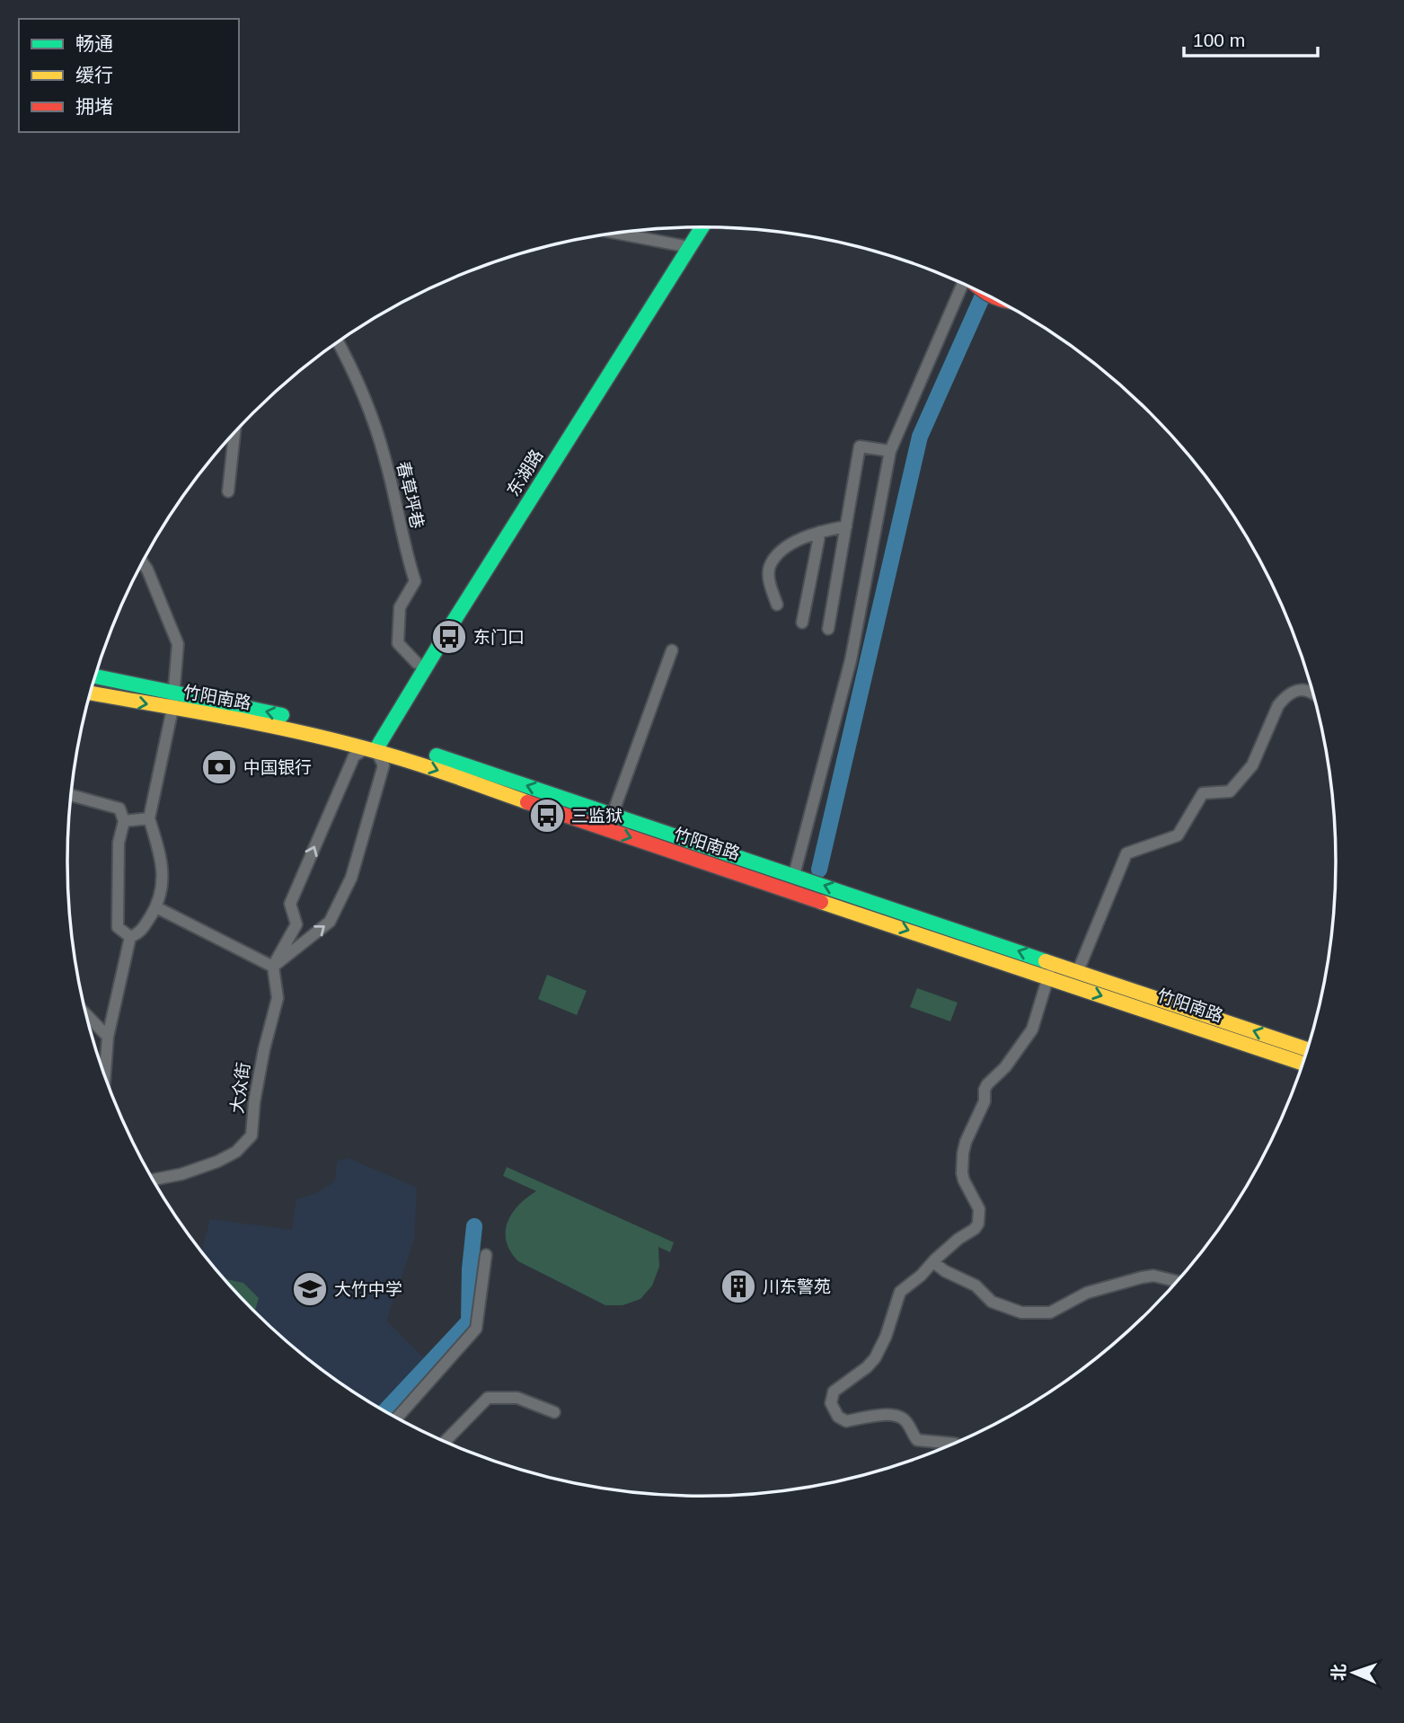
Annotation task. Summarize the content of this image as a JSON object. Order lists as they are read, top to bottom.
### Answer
{
  "streets": {
    "main road": ["东湖路", "竹阳南路"],
    "street": ["春草坪巷", "大众街"]
  },
  "crossings": [
    ["东湖路", "春草坪巷"],
    ["东湖路", "竹阳南路"]
  ],
  "places": {
    "bus stop": ["东门口", "三监狱"],
    "bank": ["中国银行"],
    "building": ["川东警苑"],
    "school or university": ["大竹中学"]
  },
  "legend": ["畅通", "缓行", "拥堵"],
  "scale_bar": "100 m",
  "north": "left"
}
